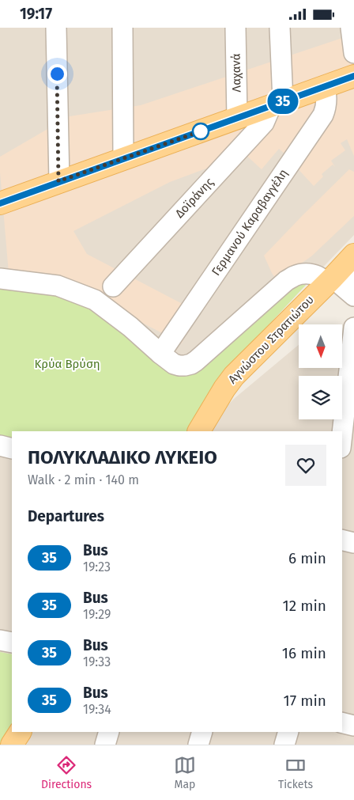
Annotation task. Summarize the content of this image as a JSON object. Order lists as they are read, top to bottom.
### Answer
{
  "streets": {
    "main road": ["Αγνώστου Στρατιώτου"],
    "street": ["Λαχανά", "Δοϊράνης", "Γερμανού Καραβαγγέλη"]
  },
  "parks": ["Κρύα Βρύση"],
  "lines": ["bus line 35"],
  "north": "bottom",
  "page": {
    "status": "19:17",
    "on_map": "35",
    "heading": [
      ["ΠΟΛΥΚΛΑΔΙΚΟ ΛΥΚΕΙΟ", "Walk · 2 min · 140 m"],
      "Departures"
    ],
    "list": [
      {
        "mark": "35",
        "name": "Bus",
        "note": "19:23",
        "value": "6 min"
      },
      {
        "mark": "35",
        "name": "Bus",
        "note": "19:29",
        "value": "12 min"
      },
      {
        "mark": "35",
        "name": "Bus",
        "note": "19:33",
        "value": "16 min"
      },
      {
        "mark": "35",
        "name": "Bus",
        "note": "19:34",
        "value": "17 min"
      }
    ],
    "tabs": ["Directions", "Map", "Tickets"]
  }
}
